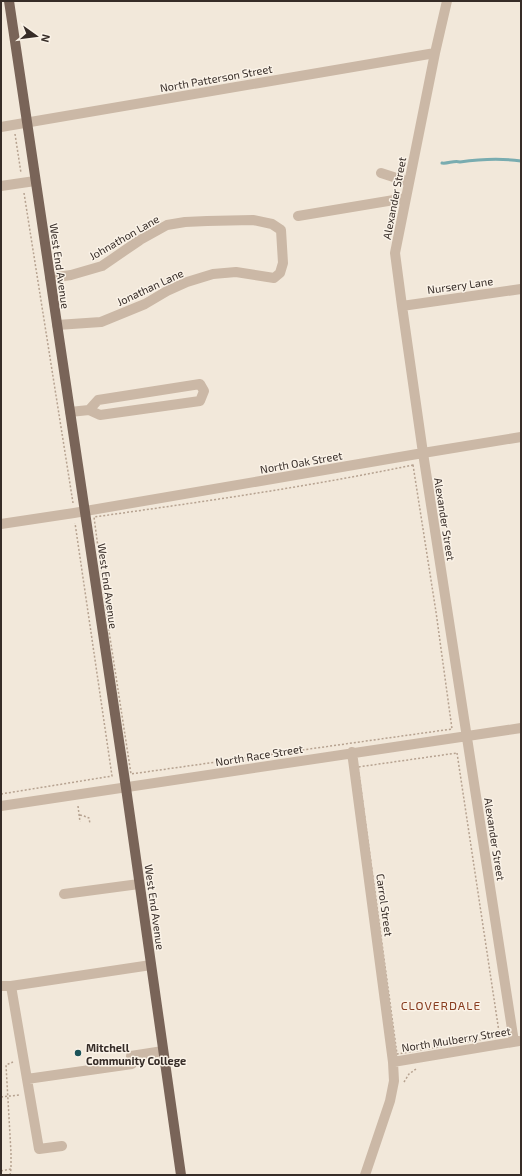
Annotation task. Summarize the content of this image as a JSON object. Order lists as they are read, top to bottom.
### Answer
{
  "streets": {
    "main road": ["West End Avenue"],
    "street": [
      "North Patterson Street",
      "Alexander Street",
      "Johnathon Lane",
      "Nursery Lane",
      "Jonathan Lane",
      "North Oak Street",
      "North Race Street",
      "Carrol Street",
      "North Mulberry Street"
    ]
  },
  "crossings": [
    ["North Patterson Street", "Alexander Street"],
    ["North Patterson Street", "West End Avenue"],
    ["Alexander Street", "Nursery Lane"],
    ["Alexander Street", "North Oak Street"],
    ["Alexander Street", "North Race Street"],
    ["Alexander Street", "North Mulberry Street"],
    ["Johnathon Lane", "West End Avenue"],
    ["Johnathon Lane", "Jonathan Lane"],
    ["West End Avenue", "Jonathan Lane"],
    ["West End Avenue", "North Oak Street"],
    ["West End Avenue", "North Race Street"],
    ["North Race Street", "Carrol Street"],
    ["Carrol Street", "North Mulberry Street"]
  ],
  "districts": ["CLOVERDALE"],
  "places": ["Mitchell Community College"],
  "north": "right"
}
